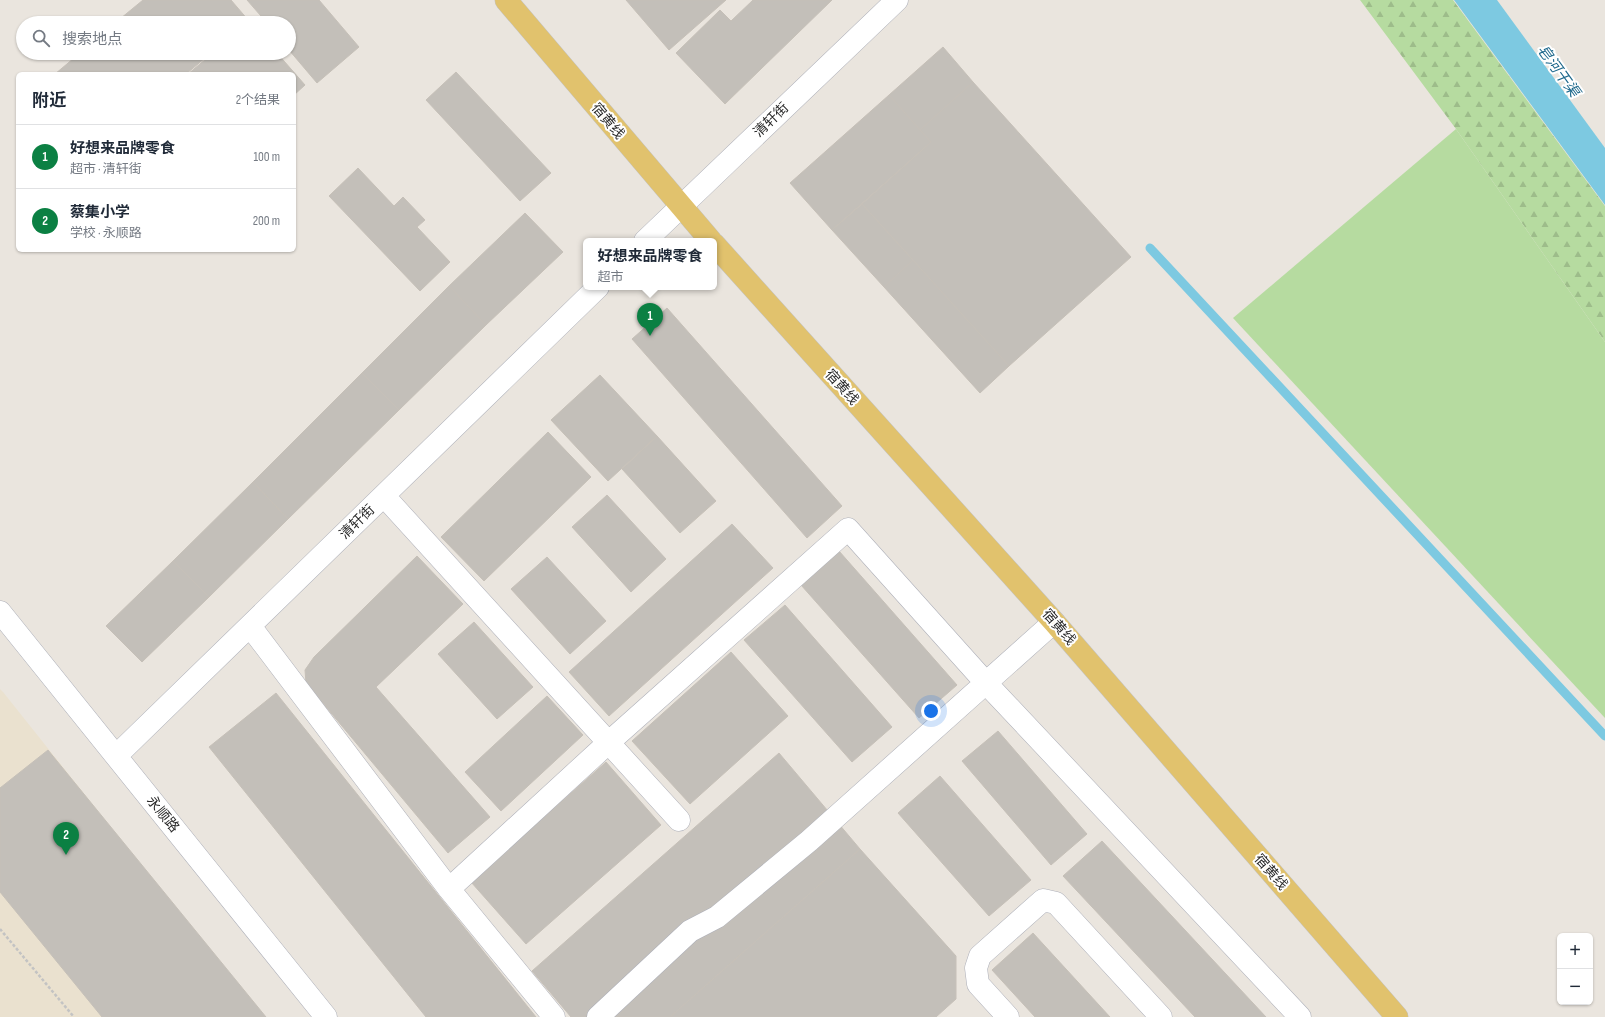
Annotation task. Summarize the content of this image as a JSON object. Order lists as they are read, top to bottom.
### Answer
{
  "streets": {
    "main road": ["宿黄线"],
    "street": ["清轩街", "永顺路"]
  },
  "crossings": [
    ["清轩街", "宿黄线"],
    ["清轩街", "永顺路"]
  ],
  "water": ["皂河干渠"],
  "page": {
    "search": "搜索地点",
    "heading": ["附近", "2个结果"],
    "list": [
      {
        "mark": "1",
        "name": "好想来品牌零食",
        "note": "超市 · 清轩街",
        "value": "100 m"
      },
      {
        "mark": "2",
        "name": "蔡集小学",
        "note": "学校 · 永顺路",
        "value": "200 m"
      }
    ],
    "popup": ["好想来品牌零食", "超市"],
    "pins": ["1", "2"],
    "map_buttons": ["+", "−"]
  }
}
